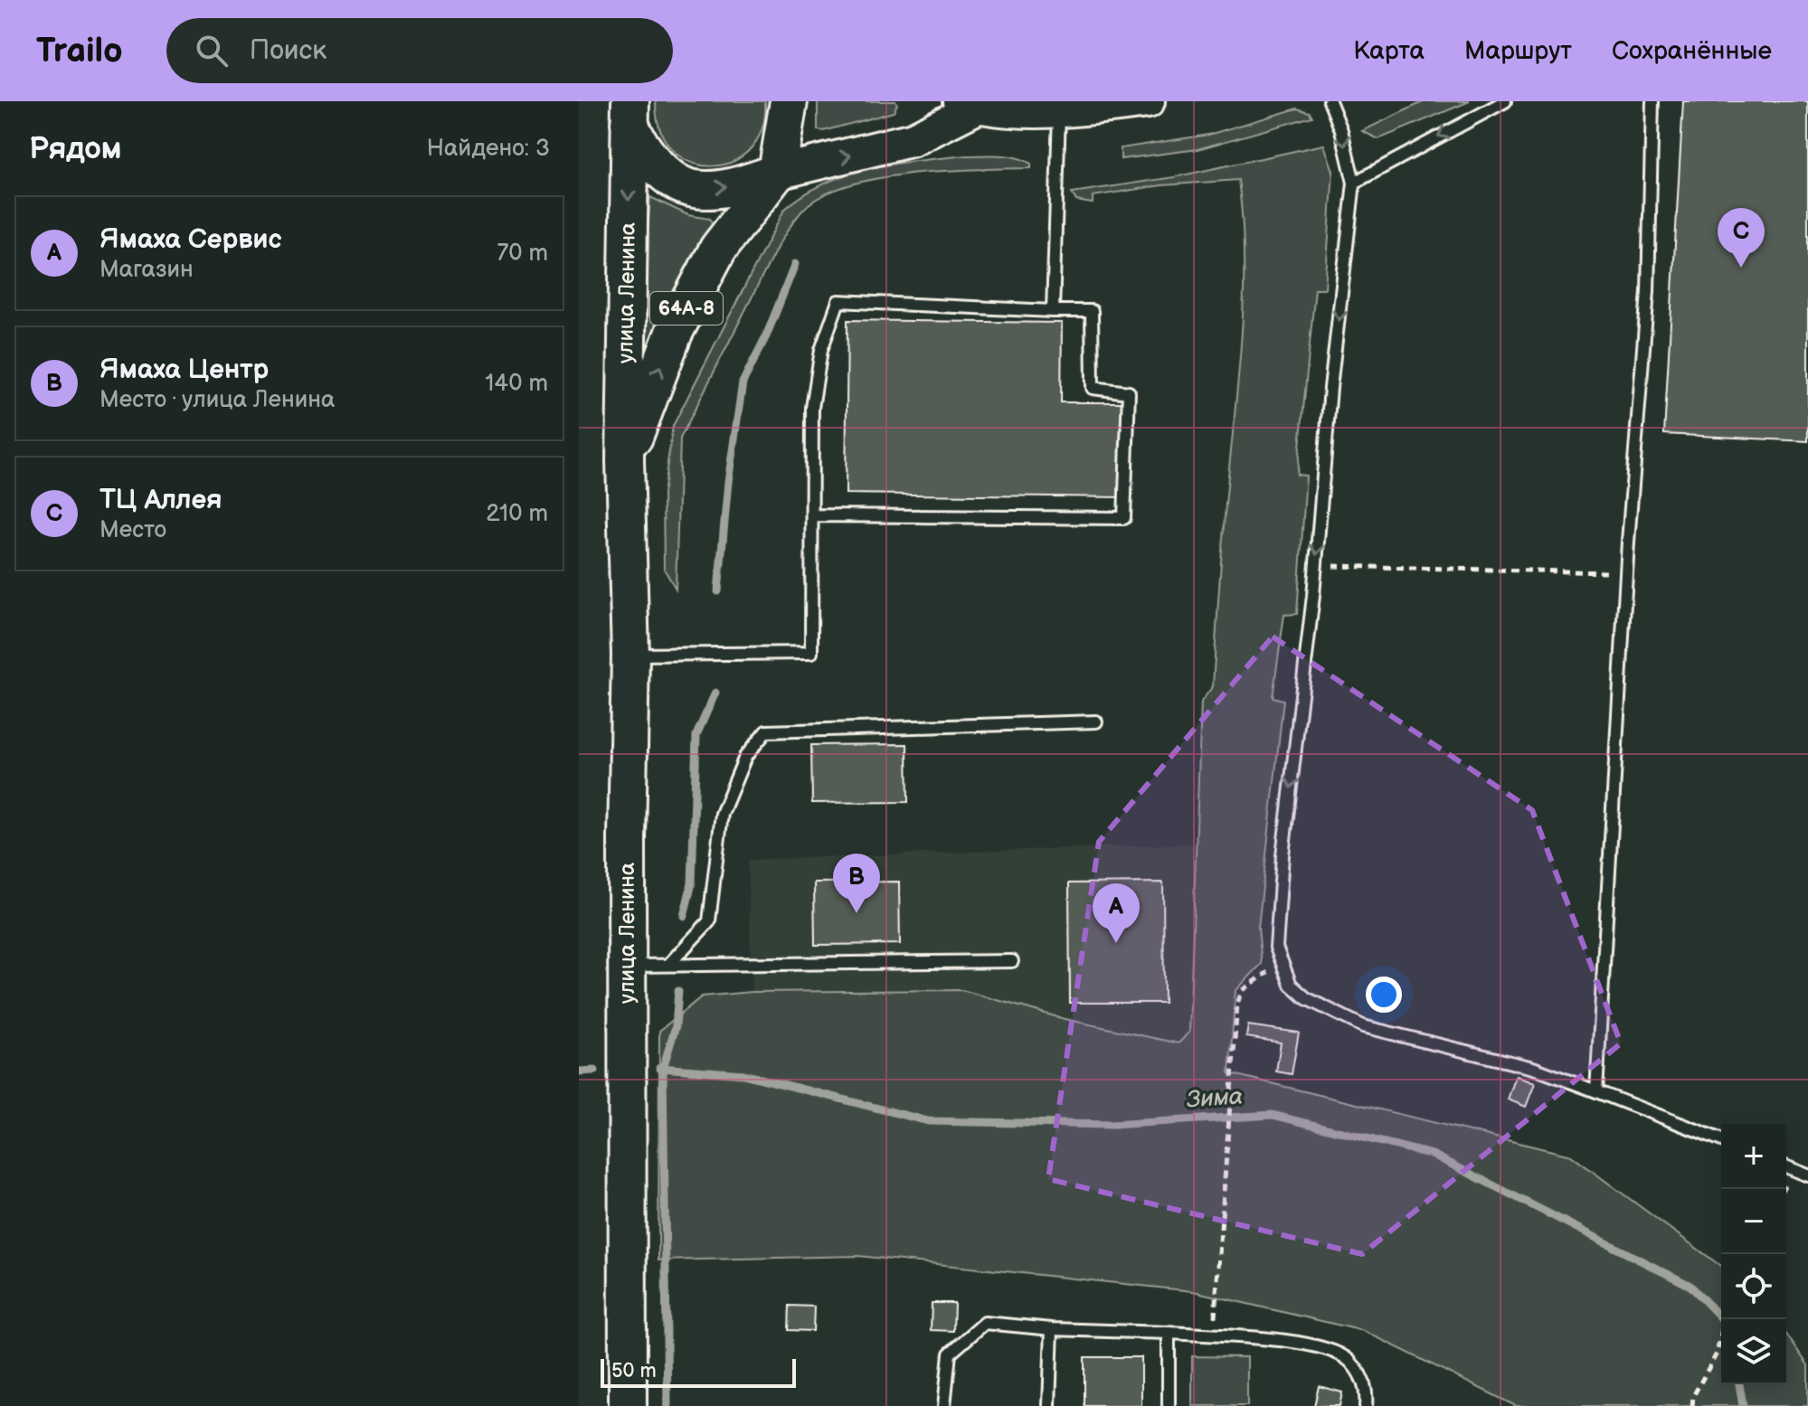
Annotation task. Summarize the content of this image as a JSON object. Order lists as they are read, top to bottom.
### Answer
{
  "streets": {
    "main road": ["улица Ленина", "64А-8"]
  },
  "crossings": [
    ["улица Ленина", "64А-8"]
  ],
  "water": ["Зима"],
  "scale_bar": "50 m",
  "page": {
    "header": "Trailo",
    "search": "Поиск",
    "nav": ["Карта", "Маршрут", "Сохранённые"],
    "heading": ["Рядом", "Найдено: 3"],
    "list": [
      {
        "mark": "A",
        "name": "Ямаха Сервис",
        "note": "Магазин",
        "value": "70 m"
      },
      {
        "mark": "B",
        "name": "Ямаха Центр",
        "note": "Место · улица Ленина",
        "value": "140 m"
      },
      {
        "mark": "C",
        "name": "ТЦ Аллея",
        "note": "Место",
        "value": "210 m"
      }
    ],
    "pins": ["C", "B", "A"],
    "map_buttons": ["+", "−"],
    "scale": "50 m"
  }
}
